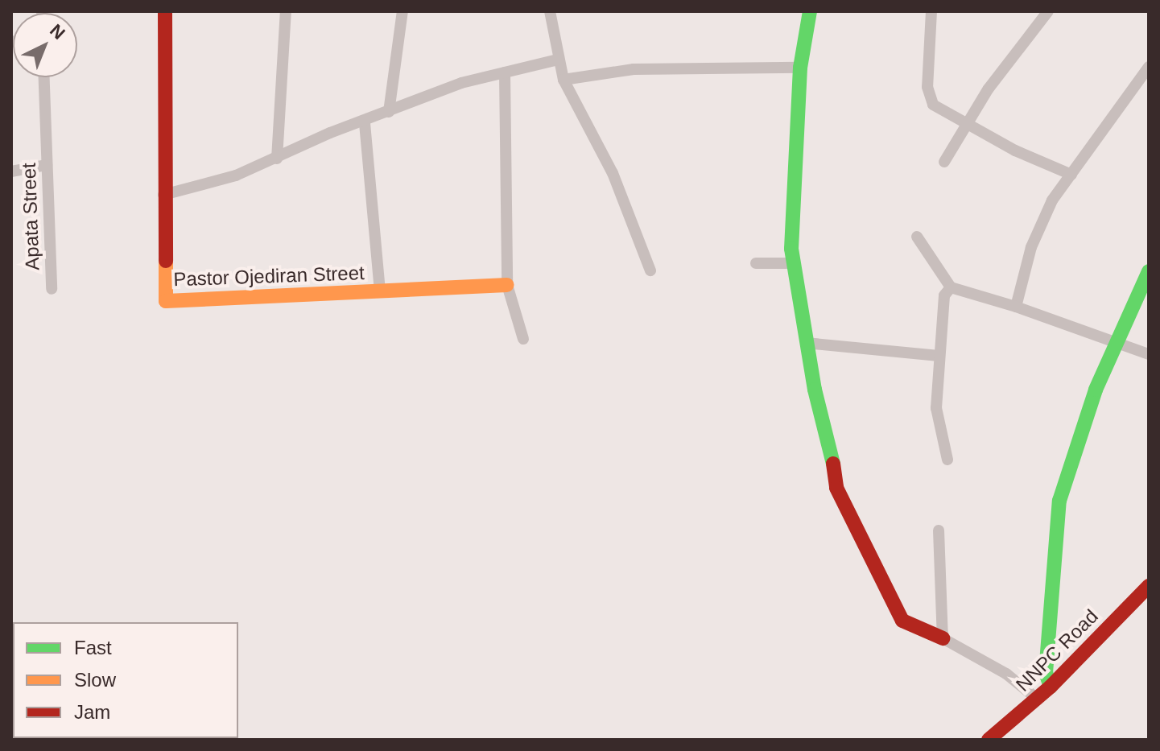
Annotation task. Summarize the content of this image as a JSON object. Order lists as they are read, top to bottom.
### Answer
{
  "streets": {
    "street": ["Apata Street", "Pastor Ojediran Street", "NNPC Road"]
  },
  "legend": ["Fast", "Slow", "Jam"],
  "north": "top right"
}
